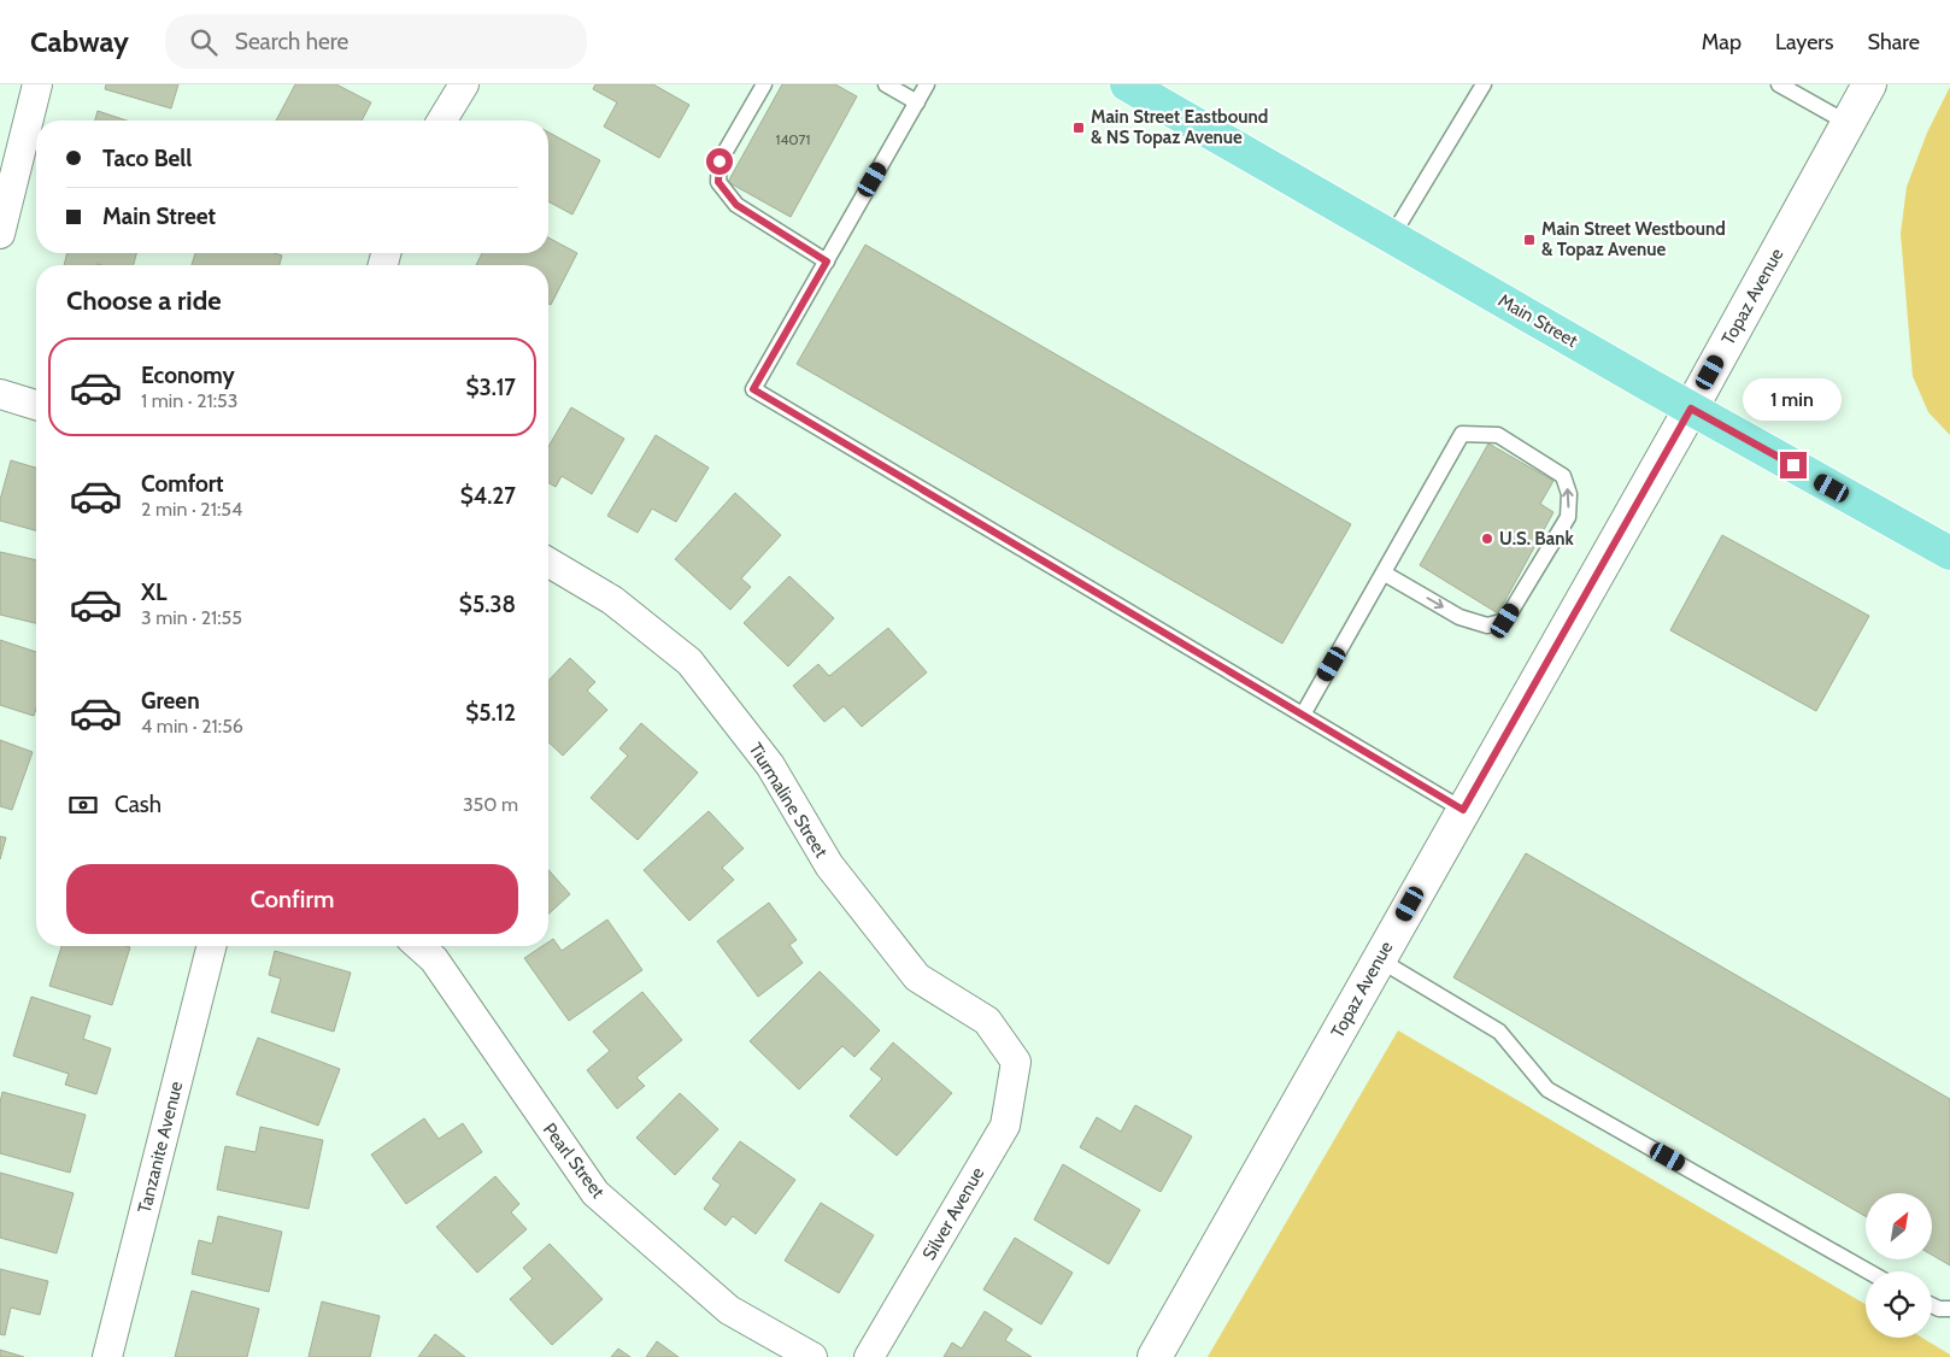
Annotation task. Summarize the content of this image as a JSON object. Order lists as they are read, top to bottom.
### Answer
{
  "streets": {
    "main road": ["Main Street"],
    "street": [
      "Topaz Avenue",
      "Tiurmaline Street",
      "Tanzanite Avenue",
      "Pearl Street",
      "Silver Avenue"
    ]
  },
  "crossings": [
    ["Topaz Avenue", "Main Street"],
    ["Tiurmaline Street", "Silver Avenue"]
  ],
  "places": {
    "transit": ["Main Street Eastbound & NS Topaz Avenue", "Main Street Westbound & Topaz Avenue"],
    "other": ["U.S. Bank"]
  },
  "house_numbers": ["14071"],
  "north": "top right",
  "page": {
    "header": "Cabway",
    "search": "Search here",
    "nav": ["Map", "Layers", "Share"],
    "banner": ["Taco Bell", "Main Street"],
    "heading": "Choose a ride",
    "list": [
      {
        "name": "Economy",
        "note": "1 min · 21:53",
        "value": "$3.17"
      },
      {
        "name": "Comfort",
        "note": "2 min · 21:54",
        "value": "$4.27"
      },
      {
        "name": "XL",
        "note": "3 min · 21:55",
        "value": "$5.38"
      },
      {
        "name": "Green",
        "note": "4 min · 21:56",
        "value": "$5.12"
      }
    ],
    "bubble": "1 min",
    "pay": ["Cash", "350 m"],
    "buttons": "Confirm"
  }
}
